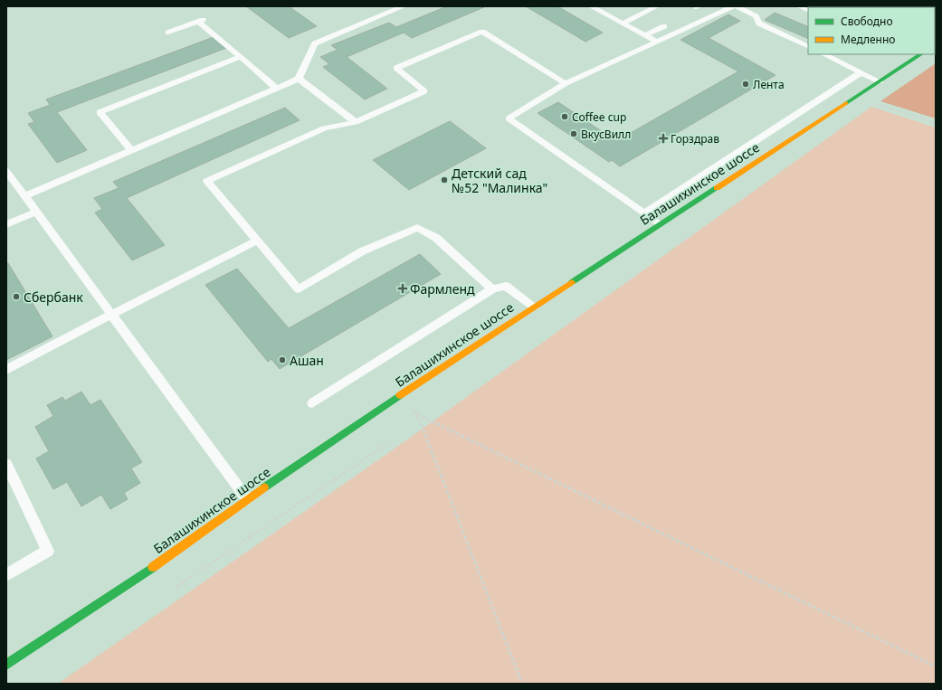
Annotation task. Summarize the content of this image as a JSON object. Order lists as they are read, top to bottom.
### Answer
{
  "streets": {
    "main road": ["Балашихинское шоссе"]
  },
  "places": {
    "other": [
      "Лента",
      "Coffee cup",
      "ВкусВилл",
      "Детский сад №52 \"Малинка\"",
      "Сбербанк",
      "Ашан"
    ],
    "health": ["Горздрав", "Фармленд"]
  },
  "legend": ["Свободно", "Медленно"]
}
